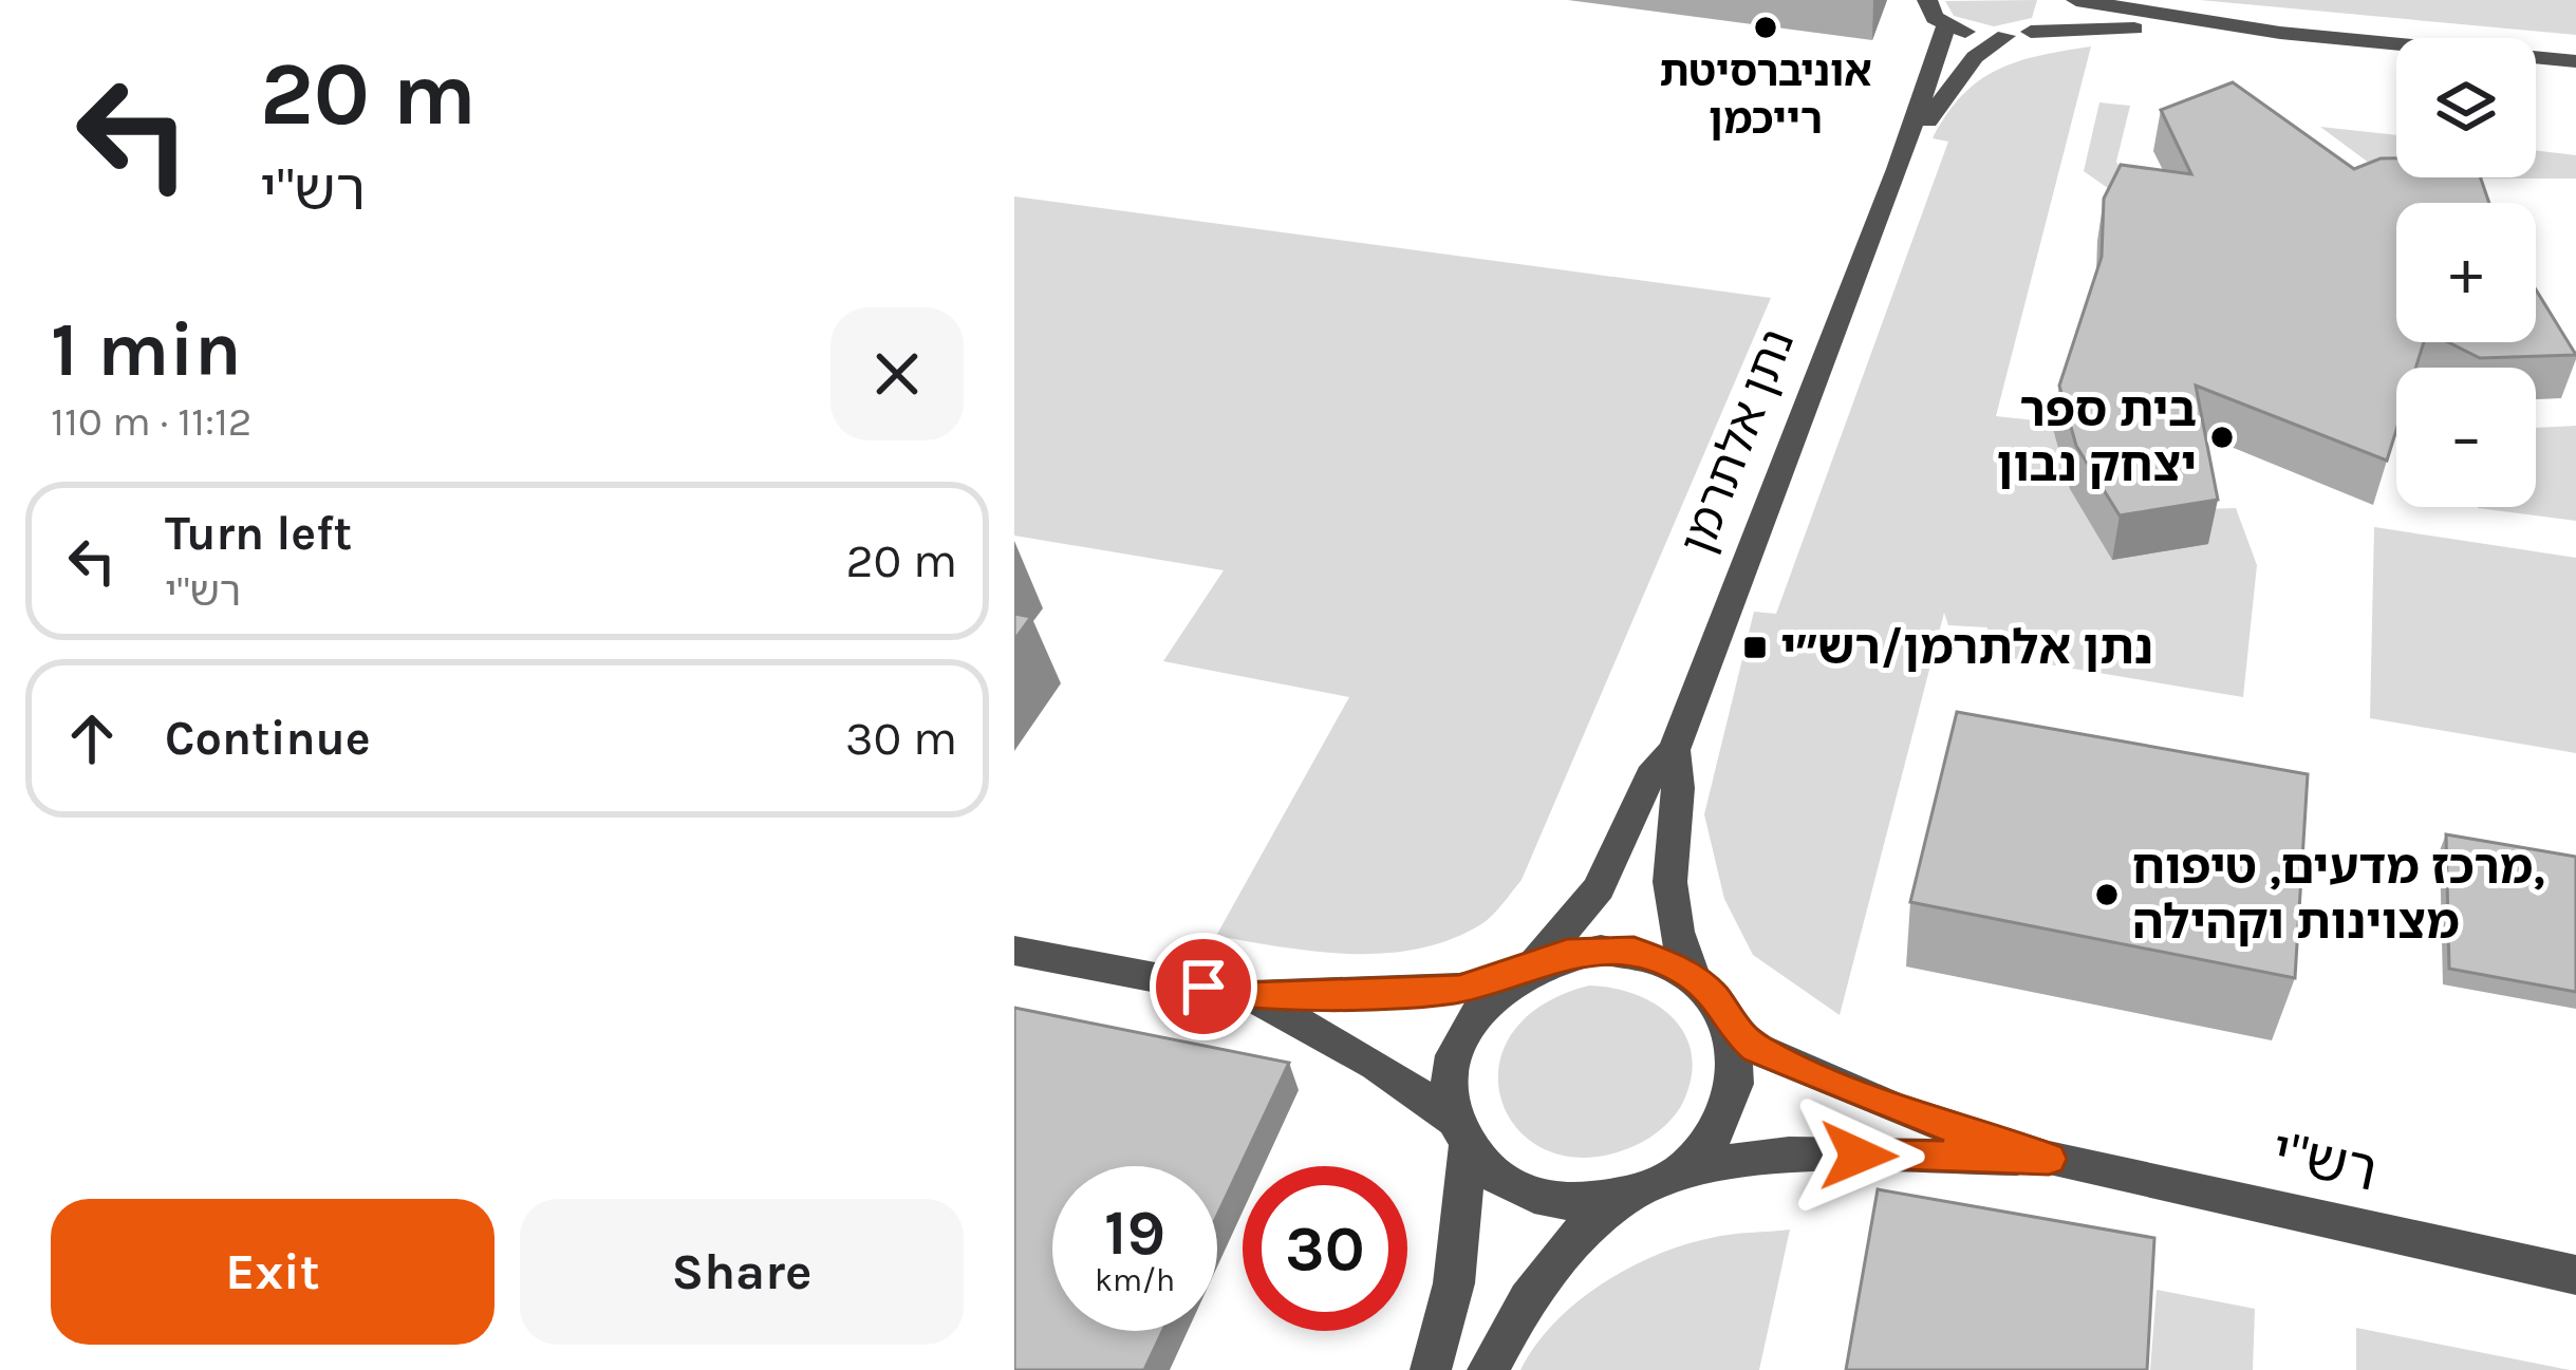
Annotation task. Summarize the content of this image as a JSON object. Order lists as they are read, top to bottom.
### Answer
{
  "streets": {
    "street": ["נתן אלתרמן", "רש\"י"]
  },
  "crossings": [
    ["נתן אלתרמן", "רש\"י"]
  ],
  "places": {
    "other": ["אוניברסיטת רייכמן", "בית ספר יצחק נבון", "מרכז מדעים, טיפוח, מצוינות וקהילה"],
    "transit": ["נתן אלתרמן/רש״י"]
  },
  "page": {
    "turn": ["20 m", "רש\"י"],
    "map_buttons": ["+", "−"],
    "heading": ["1 min", "110 m · 11:12"],
    "list": [
      {
        "name": "Turn left",
        "note": "רש\"י",
        "value": "20 m"
      },
      {
        "name": "Continue",
        "value": "30 m"
      }
    ],
    "speed": "19 km/h",
    "limit": "30",
    "buttons": ["Exit", "Share"]
  }
}
